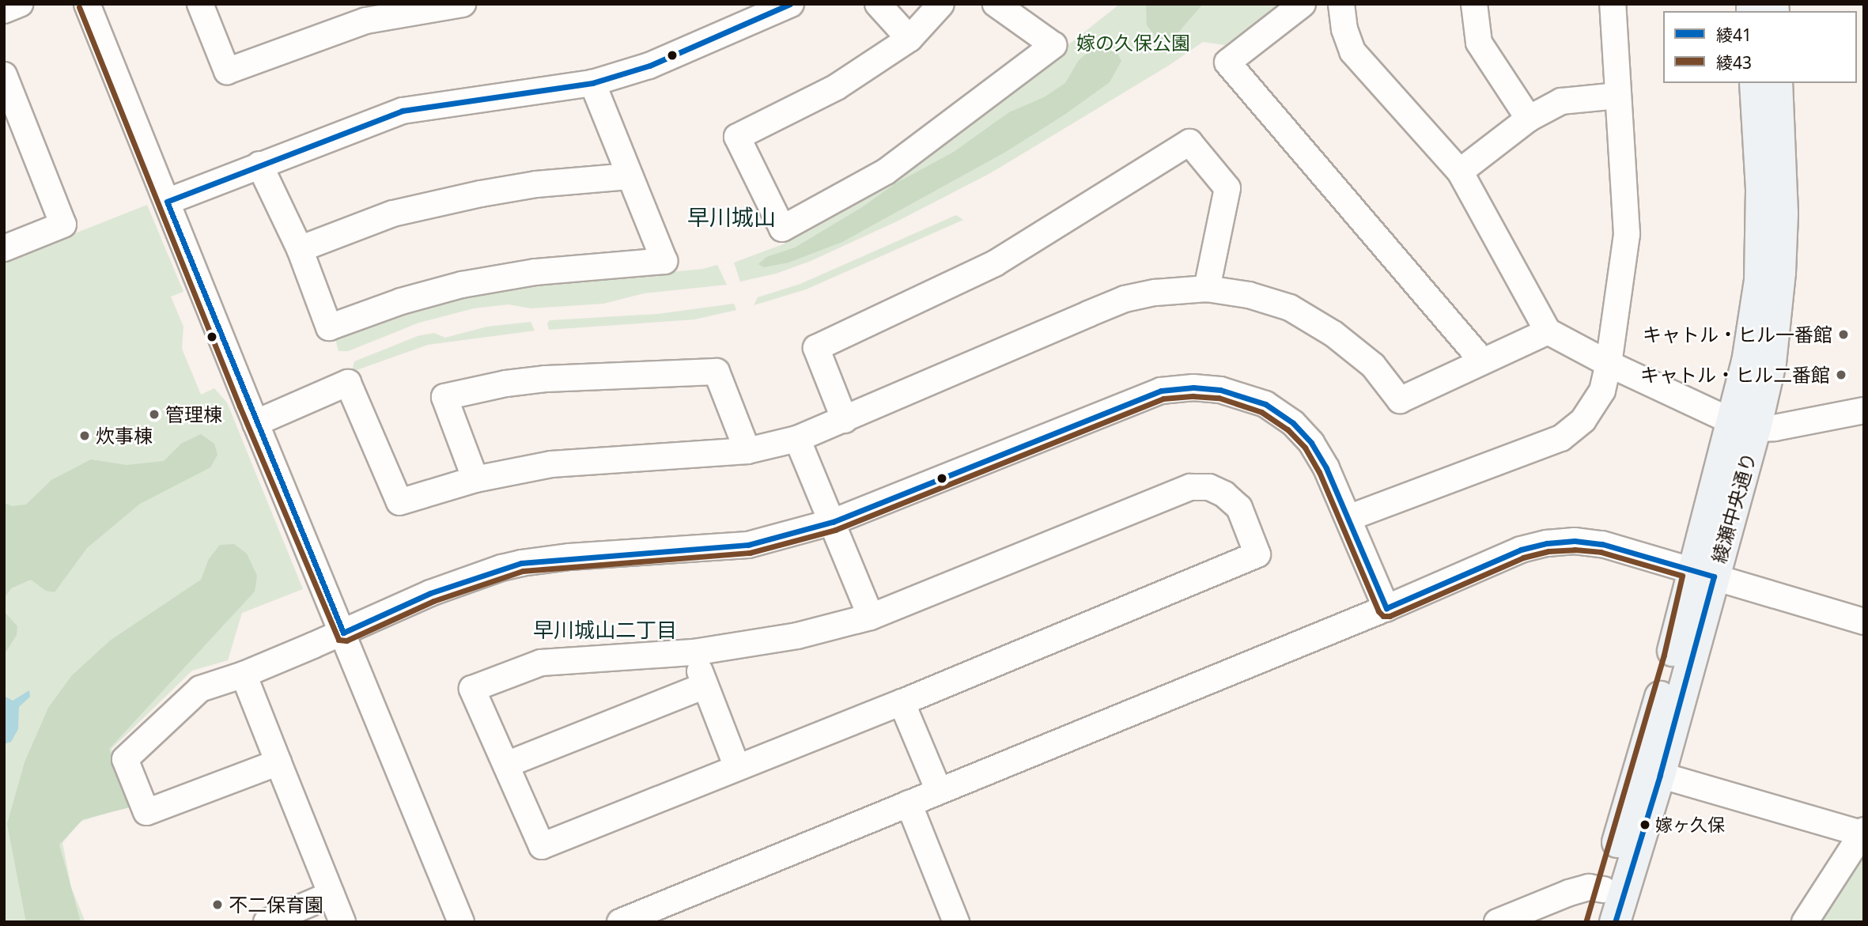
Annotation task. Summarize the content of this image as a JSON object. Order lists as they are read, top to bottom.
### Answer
{
  "streets": {
    "main road": ["綾瀬中央通り"]
  },
  "districts": ["早川城山", "早川城山二丁目"],
  "parks": ["嫁の久保公園"],
  "places": [
    "キャトル・ヒル一番館",
    "キャトル・ヒル二番館",
    "管理棟",
    "炊事棟",
    "嫁ヶ久保",
    "不二保育園"
  ],
  "lines": ["transit line 綾41", "transit line 綾43"],
  "legend": ["綾41", "綾43"]
}
